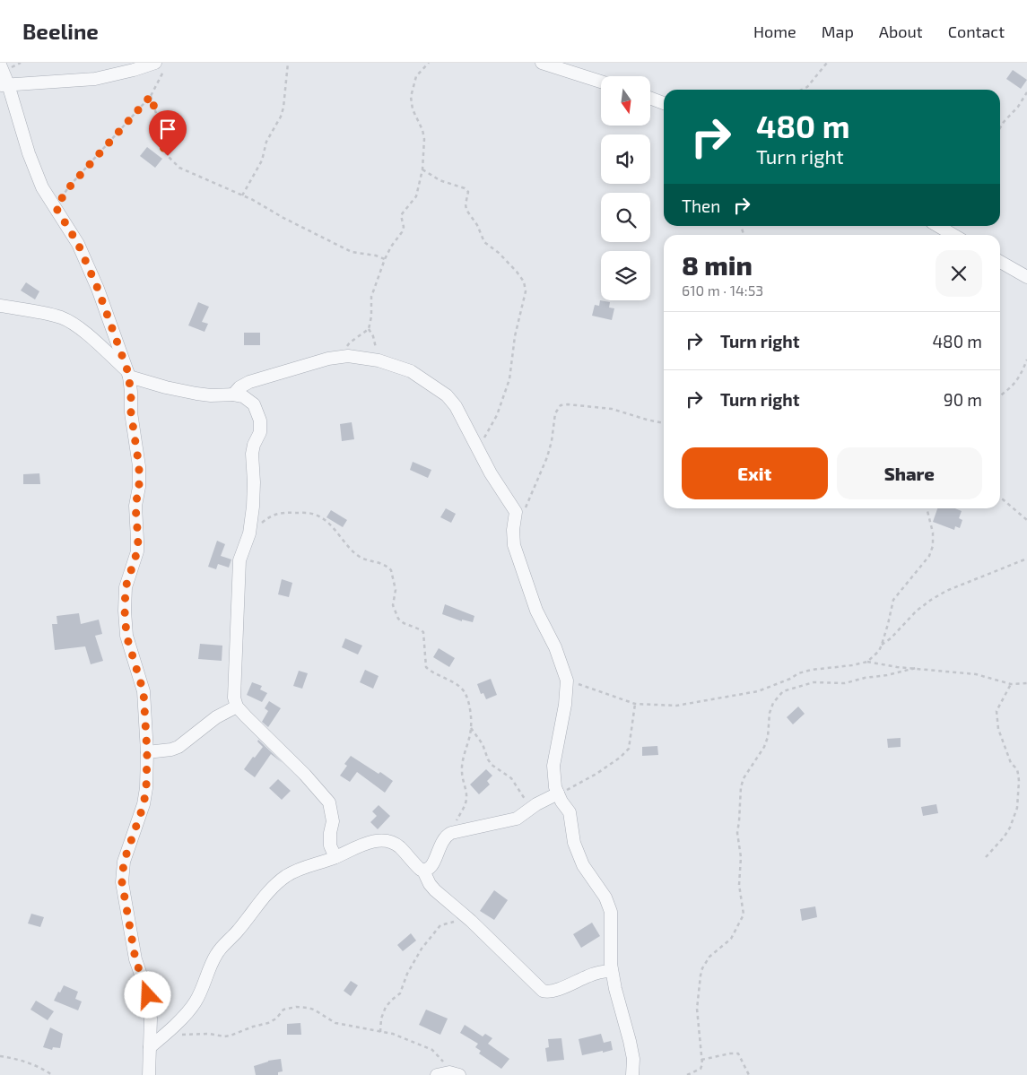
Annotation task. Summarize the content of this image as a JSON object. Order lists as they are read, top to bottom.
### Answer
{
  "north": "bottom",
  "page": {
    "header": "Beeline",
    "nav": [
      "Home",
      "Map",
      "About",
      "Contact"
    ],
    "turn": ["480 m", "Turn right"],
    "then": "Then",
    "heading": ["8 min", "610 m · 14:53"],
    "list": [
      {
        "name": "Turn right",
        "value": "480 m"
      },
      {
        "name": "Turn right",
        "value": "90 m"
      }
    ],
    "buttons": ["Exit", "Share"]
  }
}
